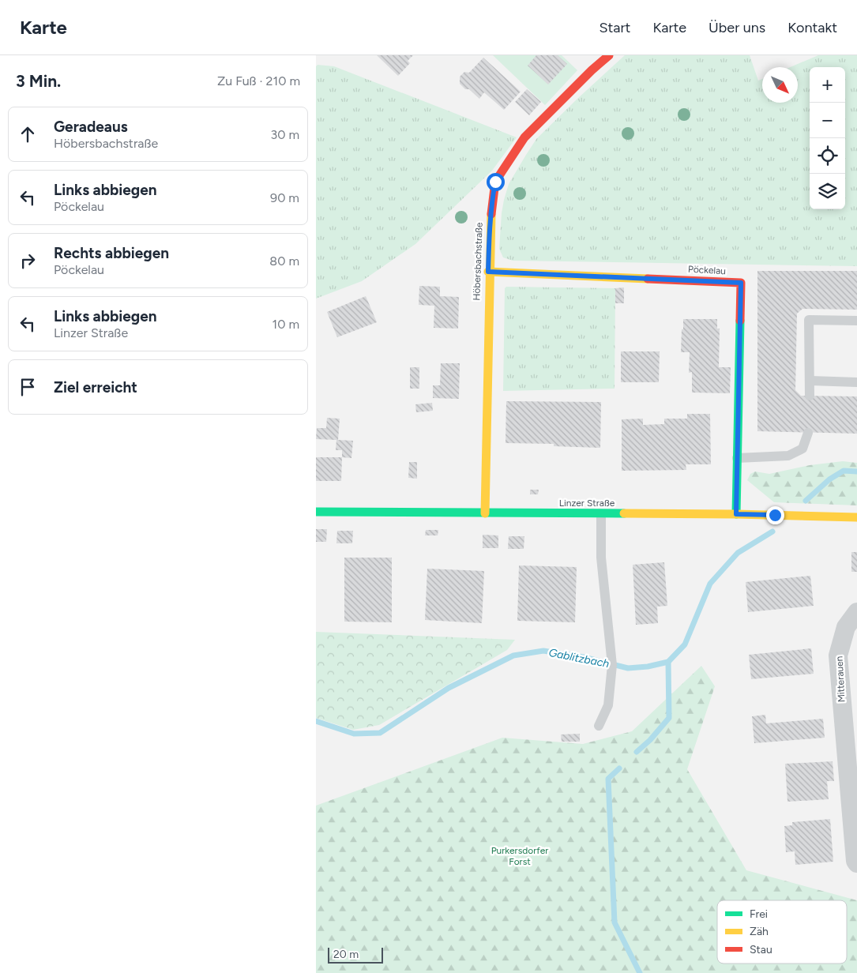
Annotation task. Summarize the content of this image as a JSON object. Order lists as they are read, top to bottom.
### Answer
{
  "streets": {
    "street": [
      "Höbersbachstraße",
      "Pöckelau",
      "Linzer Straße",
      "Mitterauen"
    ]
  },
  "crossings": [
    ["Höbersbachstraße", "Pöckelau"],
    ["Höbersbachstraße", "Linzer Straße"],
    ["Pöckelau", "Linzer Straße"]
  ],
  "water": ["Gablitzbach"],
  "parks": ["Purkersdorfer Forst"],
  "legend": ["Frei", "Zäh", "Stau"],
  "scale_bar": "20 m",
  "north": "bottom right",
  "page": {
    "header": "Karte",
    "nav": [
      "Start",
      "Karte",
      "Über uns",
      "Kontakt"
    ],
    "heading": ["3 Min.", "Zu Fuß · 210 m"],
    "map_buttons": ["+", "−"],
    "list": [
      ["Geradeaus", "Höbersbachstraße", "30 m"],
      ["Links abbiegen", "Pöckelau", "90 m"],
      ["Rechts abbiegen", "Pöckelau", "80 m"],
      ["Links abbiegen", "Linzer Straße", "10 m"],
      "Ziel erreicht"
    ],
    "scale": "20 m"
  }
}
